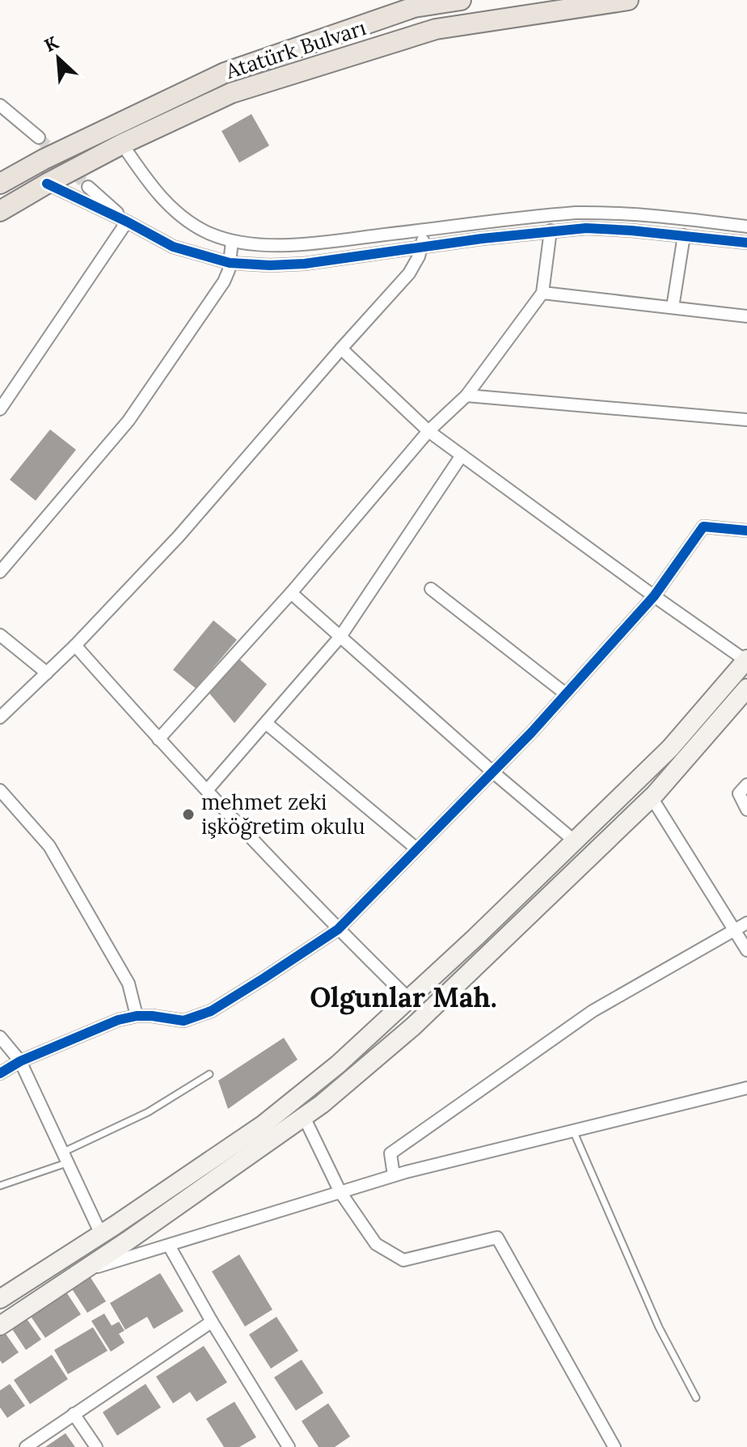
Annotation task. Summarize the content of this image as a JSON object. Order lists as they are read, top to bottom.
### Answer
{
  "streets": {
    "main road": ["Atatürk Bulvarı"]
  },
  "districts": ["Olgunlar Mah."],
  "places": ["mehmet zeki işköğretim okulu"],
  "north": "top left"
}
